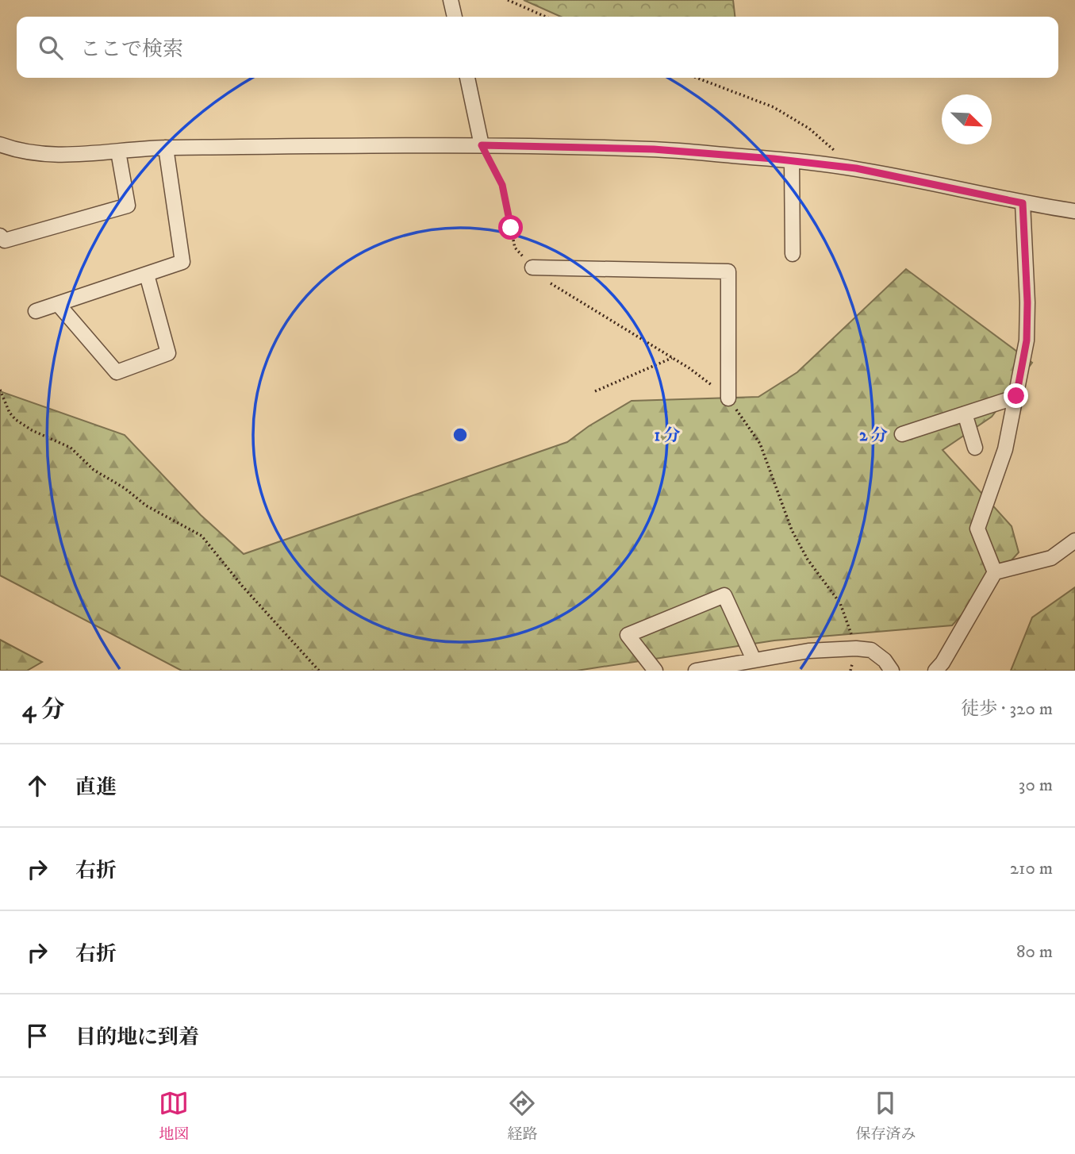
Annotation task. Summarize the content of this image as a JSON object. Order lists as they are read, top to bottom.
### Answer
{
  "north": "bottom right",
  "page": {
    "search": "ここで検索",
    "heading": ["4 分", "徒歩 · 320 m"],
    "list": [
      ["直進", "30 m"],
      ["右折", "210 m"],
      ["右折", "80 m"],
      "目的地に到着"
    ],
    "nav": ["地図", "経路", "保存済み"]
  },
  "rings": ["1 分", "2 分"]
}
